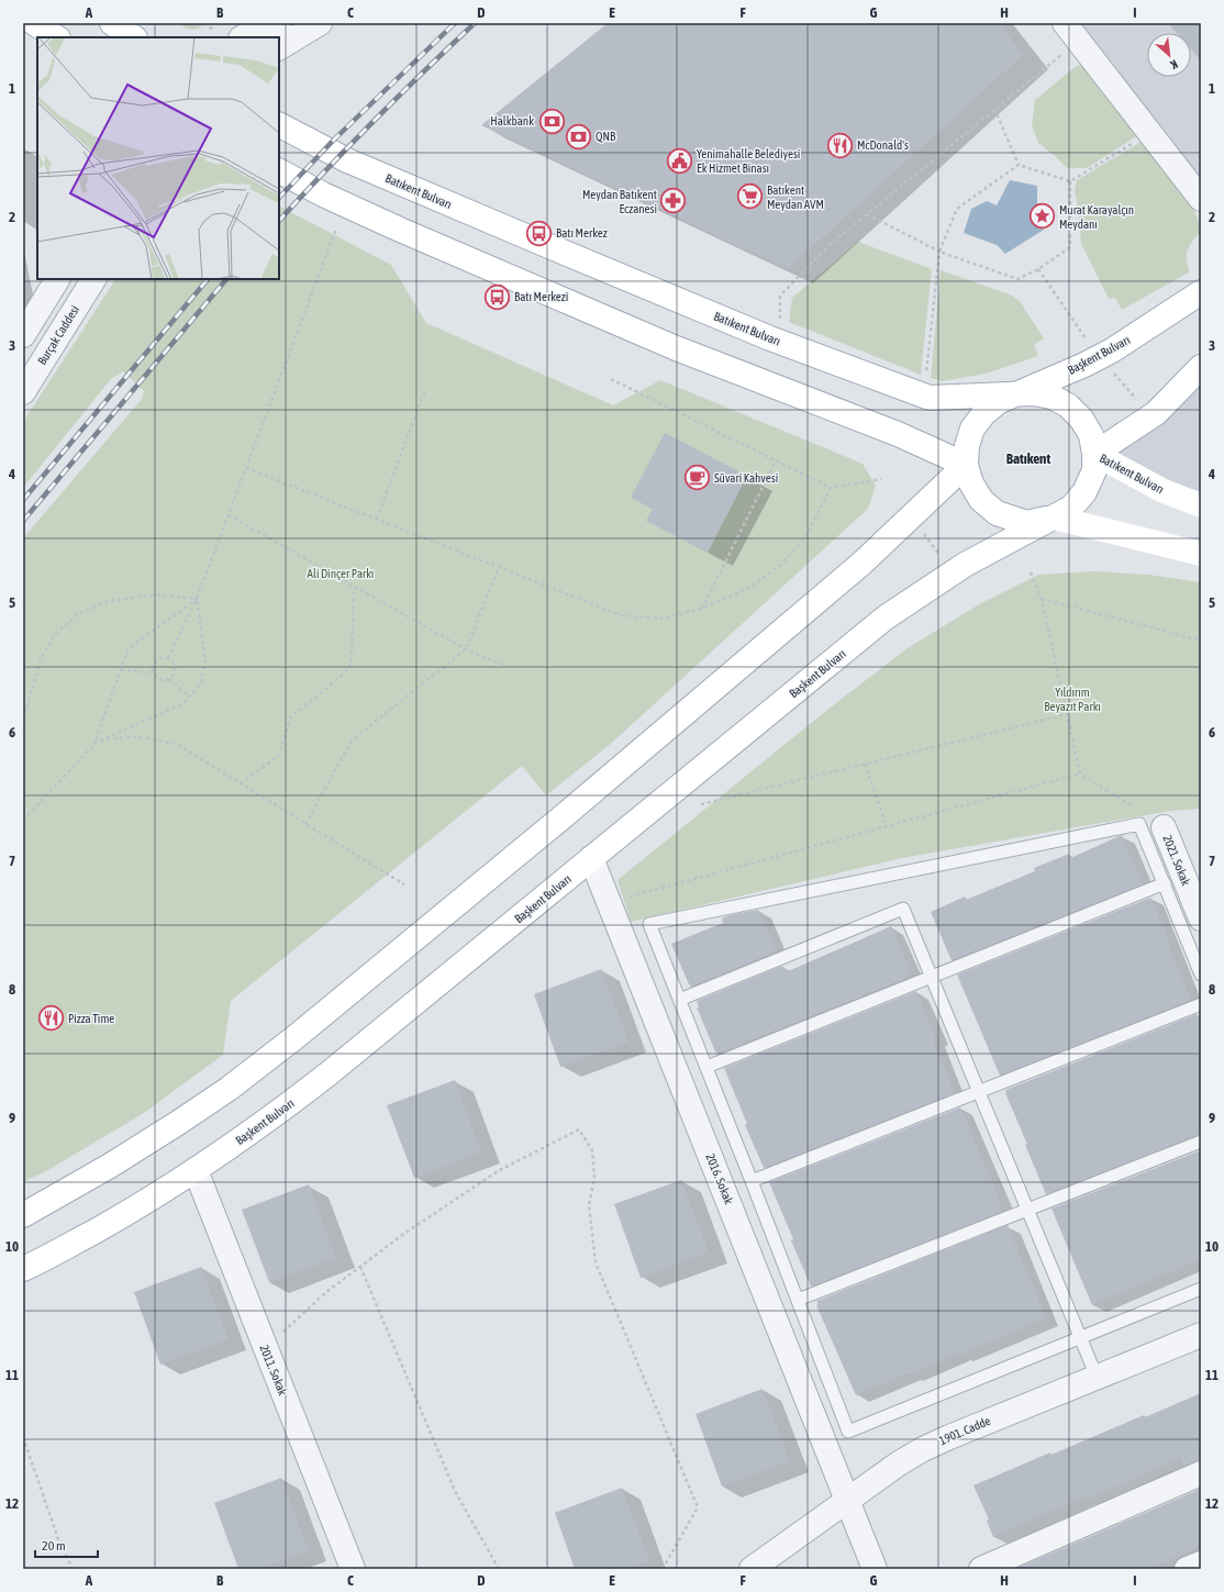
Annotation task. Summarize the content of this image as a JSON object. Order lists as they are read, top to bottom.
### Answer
{
  "streets": {
    "main road": ["Batıkent Bulvarı", "Başkent Bulvarı"],
    "street": [
      "Burçak Caddesi",
      "2021. Sokak",
      "2016. Sokak",
      "2011. Sokak",
      "1901. Cadde"
    ]
  },
  "crossings": [
    ["Batıkent Bulvarı", "Başkent Bulvarı"],
    ["Başkent Bulvarı", "2016. Sokak"],
    ["Başkent Bulvarı", "2011. Sokak"],
    ["2016. Sokak", "1901. Cadde"]
  ],
  "districts": ["Batıkent"],
  "parks": ["Ali Dinçer Parkı", "Yıldırım Beyazıt Parkı"],
  "places": {
    "bank": ["Halkbank", "QNB"],
    "restaurant": ["McDonald's", "Pizza Time"],
    "public building": ["Yenimahalle Belediyesi Ek Hizmet Binası"],
    "supermarket": ["Batıkent Meydan AVM"],
    "pharmacy": ["Meydan Batıkent Eczanesi"],
    "place": ["Murat Karayalçın Meydanı"],
    "bus stop": ["Batı Merkez", "Batı Merkezi"],
    "cafe": ["Süvari Kahvesi"]
  },
  "scale_bar": "20 m",
  "north": "bottom right",
  "grid": {
    "columns": [
      "A",
      "B",
      "C",
      "D",
      "E",
      "F",
      "G",
      "H",
      "I"
    ],
    "rows": [
      "1",
      "2",
      "3",
      "4",
      "5",
      "6",
      "7",
      "8",
      "9",
      "10",
      "11",
      "12"
    ]
  }
}
